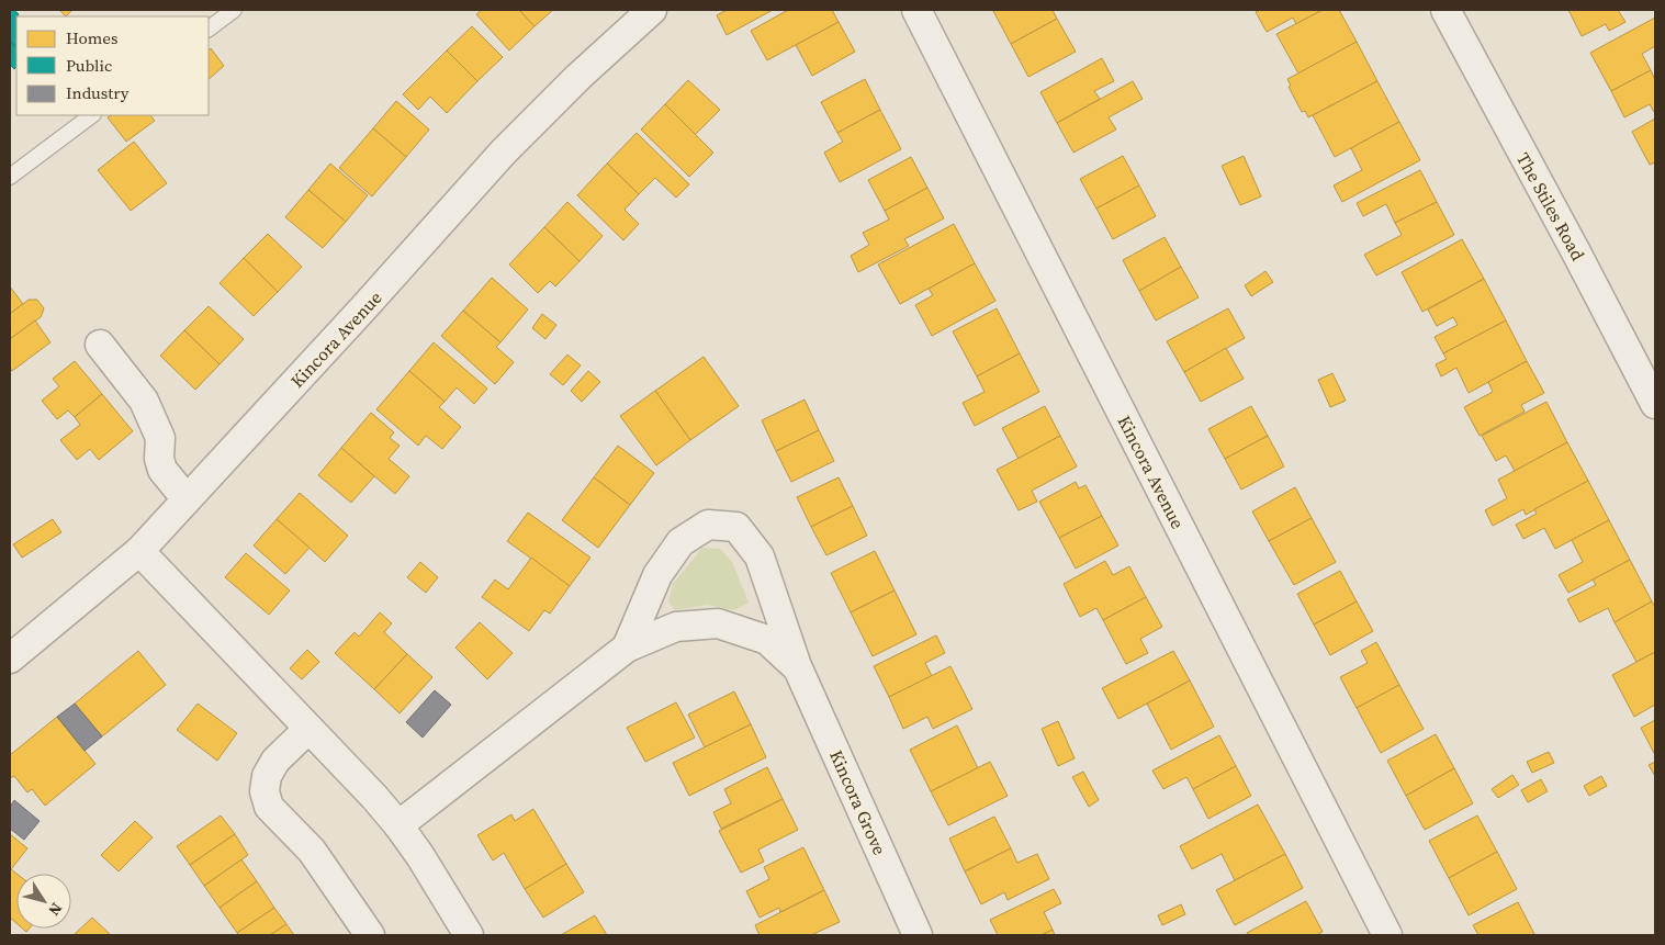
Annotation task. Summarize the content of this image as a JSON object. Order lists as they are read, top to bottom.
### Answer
{
  "streets": {
    "street": ["The Stiles Road", "Kincora Avenue", "Kincora Grove"]
  },
  "legend": ["Homes", "Public", "Industry"],
  "north": "bottom right"
}
